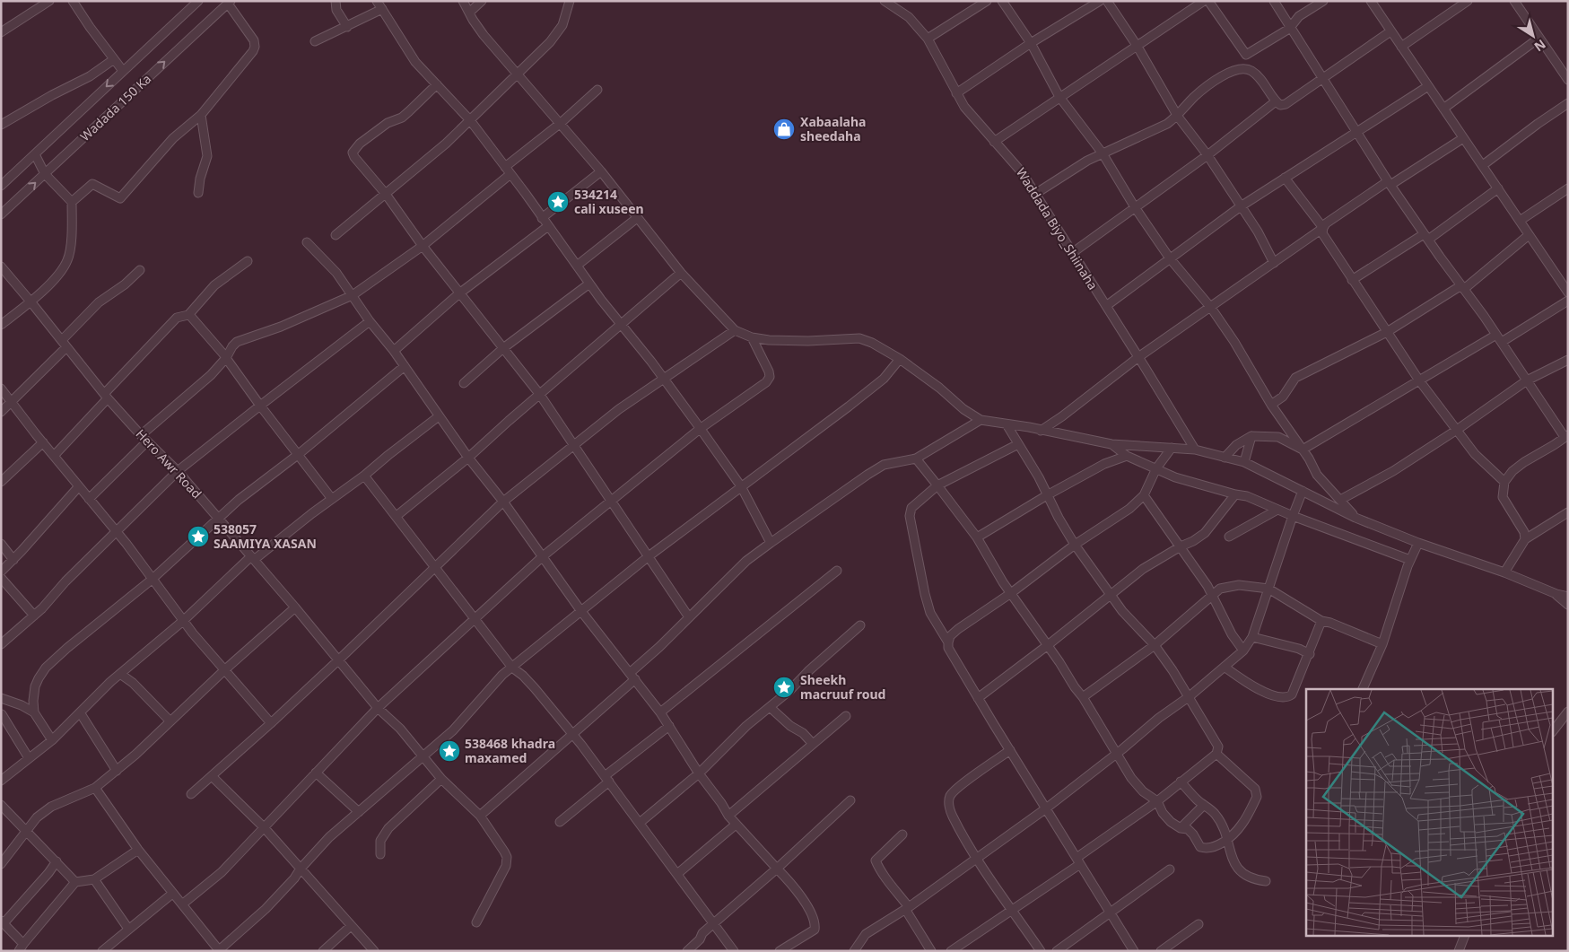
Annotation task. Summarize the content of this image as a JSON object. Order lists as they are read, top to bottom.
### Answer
{
  "streets": {
    "street": ["Wadada 150 Ka", "Waddada Biyo_Shiinaha", "Hero Awr Road"]
  },
  "places": {
    "shop": ["Xabaalaha sheedaha"],
    "place": [
      "534214 cali xuseen",
      "538057 SAAMIYA XASAN",
      "Sheekh macruuf roud",
      "538468 khadra maxamed"
    ]
  },
  "north": "bottom right"
}
